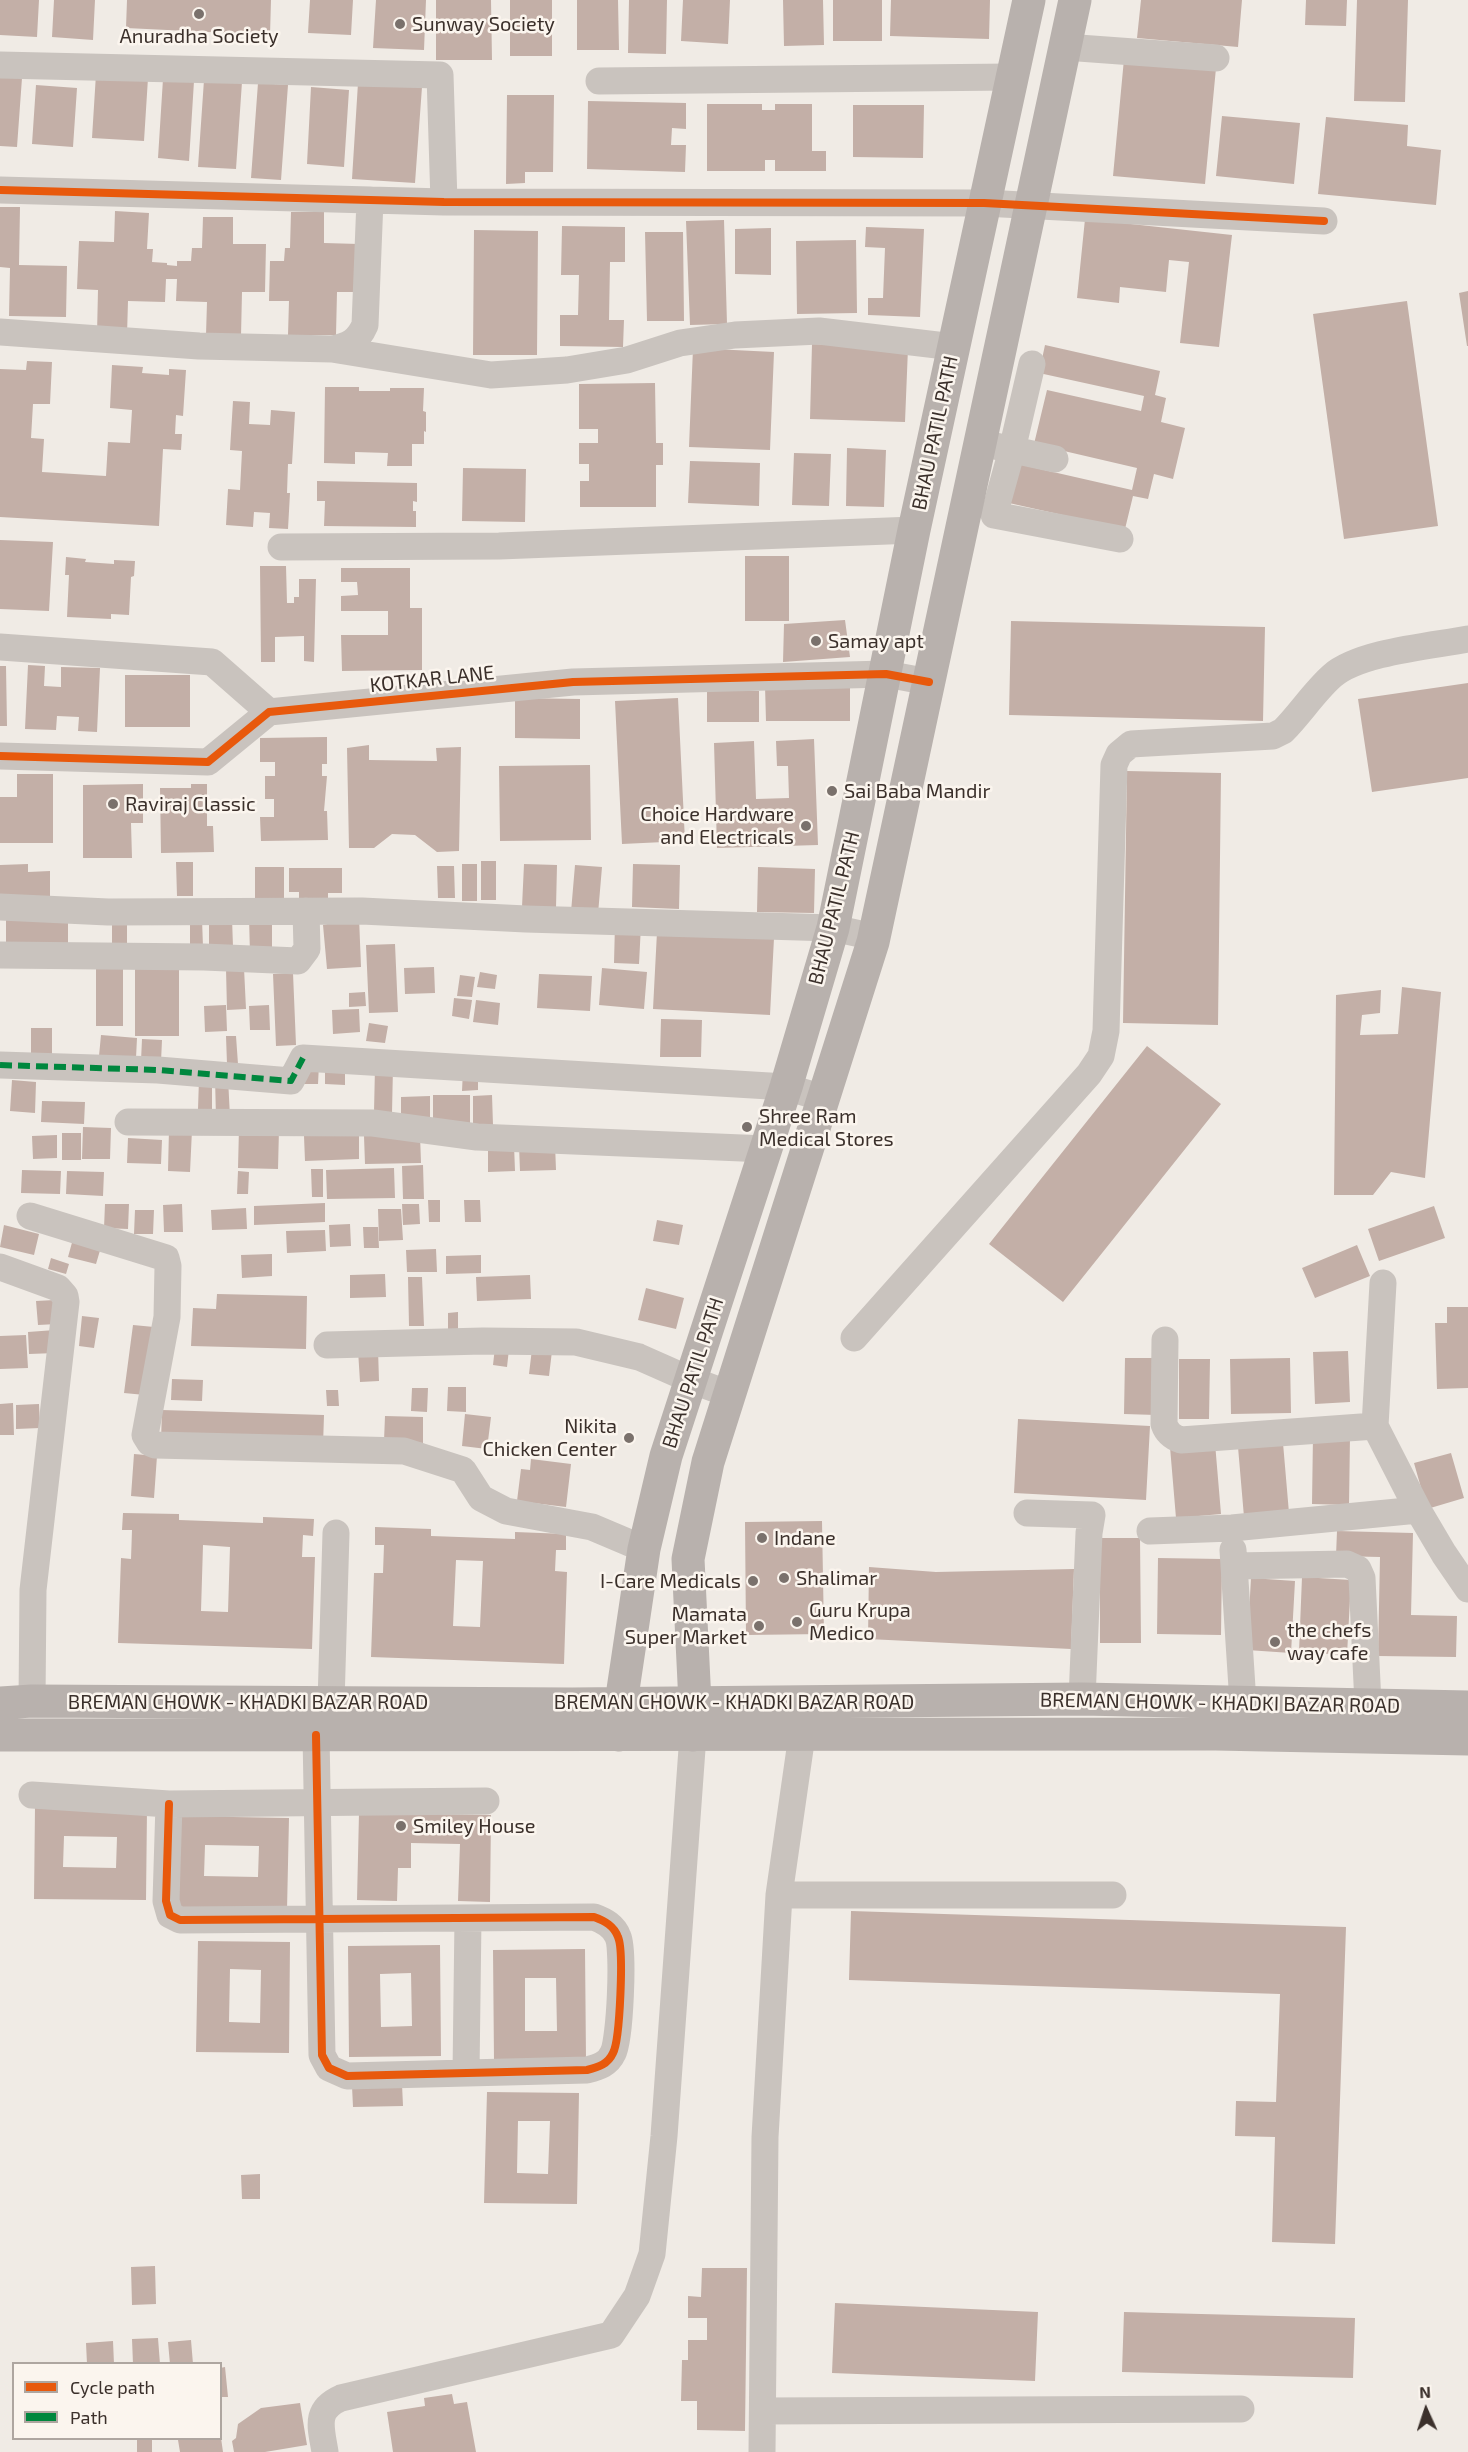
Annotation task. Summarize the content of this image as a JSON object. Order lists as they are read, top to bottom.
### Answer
{
  "streets": {
    "main road": ["BHAU PATIL PATH", "BREMAN CHOWK - KHADKI BAZAR ROAD"],
    "street": ["KOTKAR LANE"]
  },
  "crossings": [
    ["BHAU PATIL PATH", "KOTKAR LANE"],
    ["BHAU PATIL PATH", "BREMAN CHOWK - KHADKI BAZAR ROAD"]
  ],
  "places": [
    "Anuradha Society",
    "Sunway Society",
    "Samay apt",
    "Sai Baba Mandir",
    "Raviraj Classic",
    "Choice Hardware and Electricals",
    "Shree Ram Medical Stores",
    "Nikita Chicken Center",
    "Indane",
    "Shalimar",
    "I-Care Medicals",
    "Guru Krupa Medico",
    "Mamata Super Market",
    "the chefs way cafe",
    "Smiley House"
  ],
  "legend": ["Cycle path", "Path"],
  "north": "top"
}
